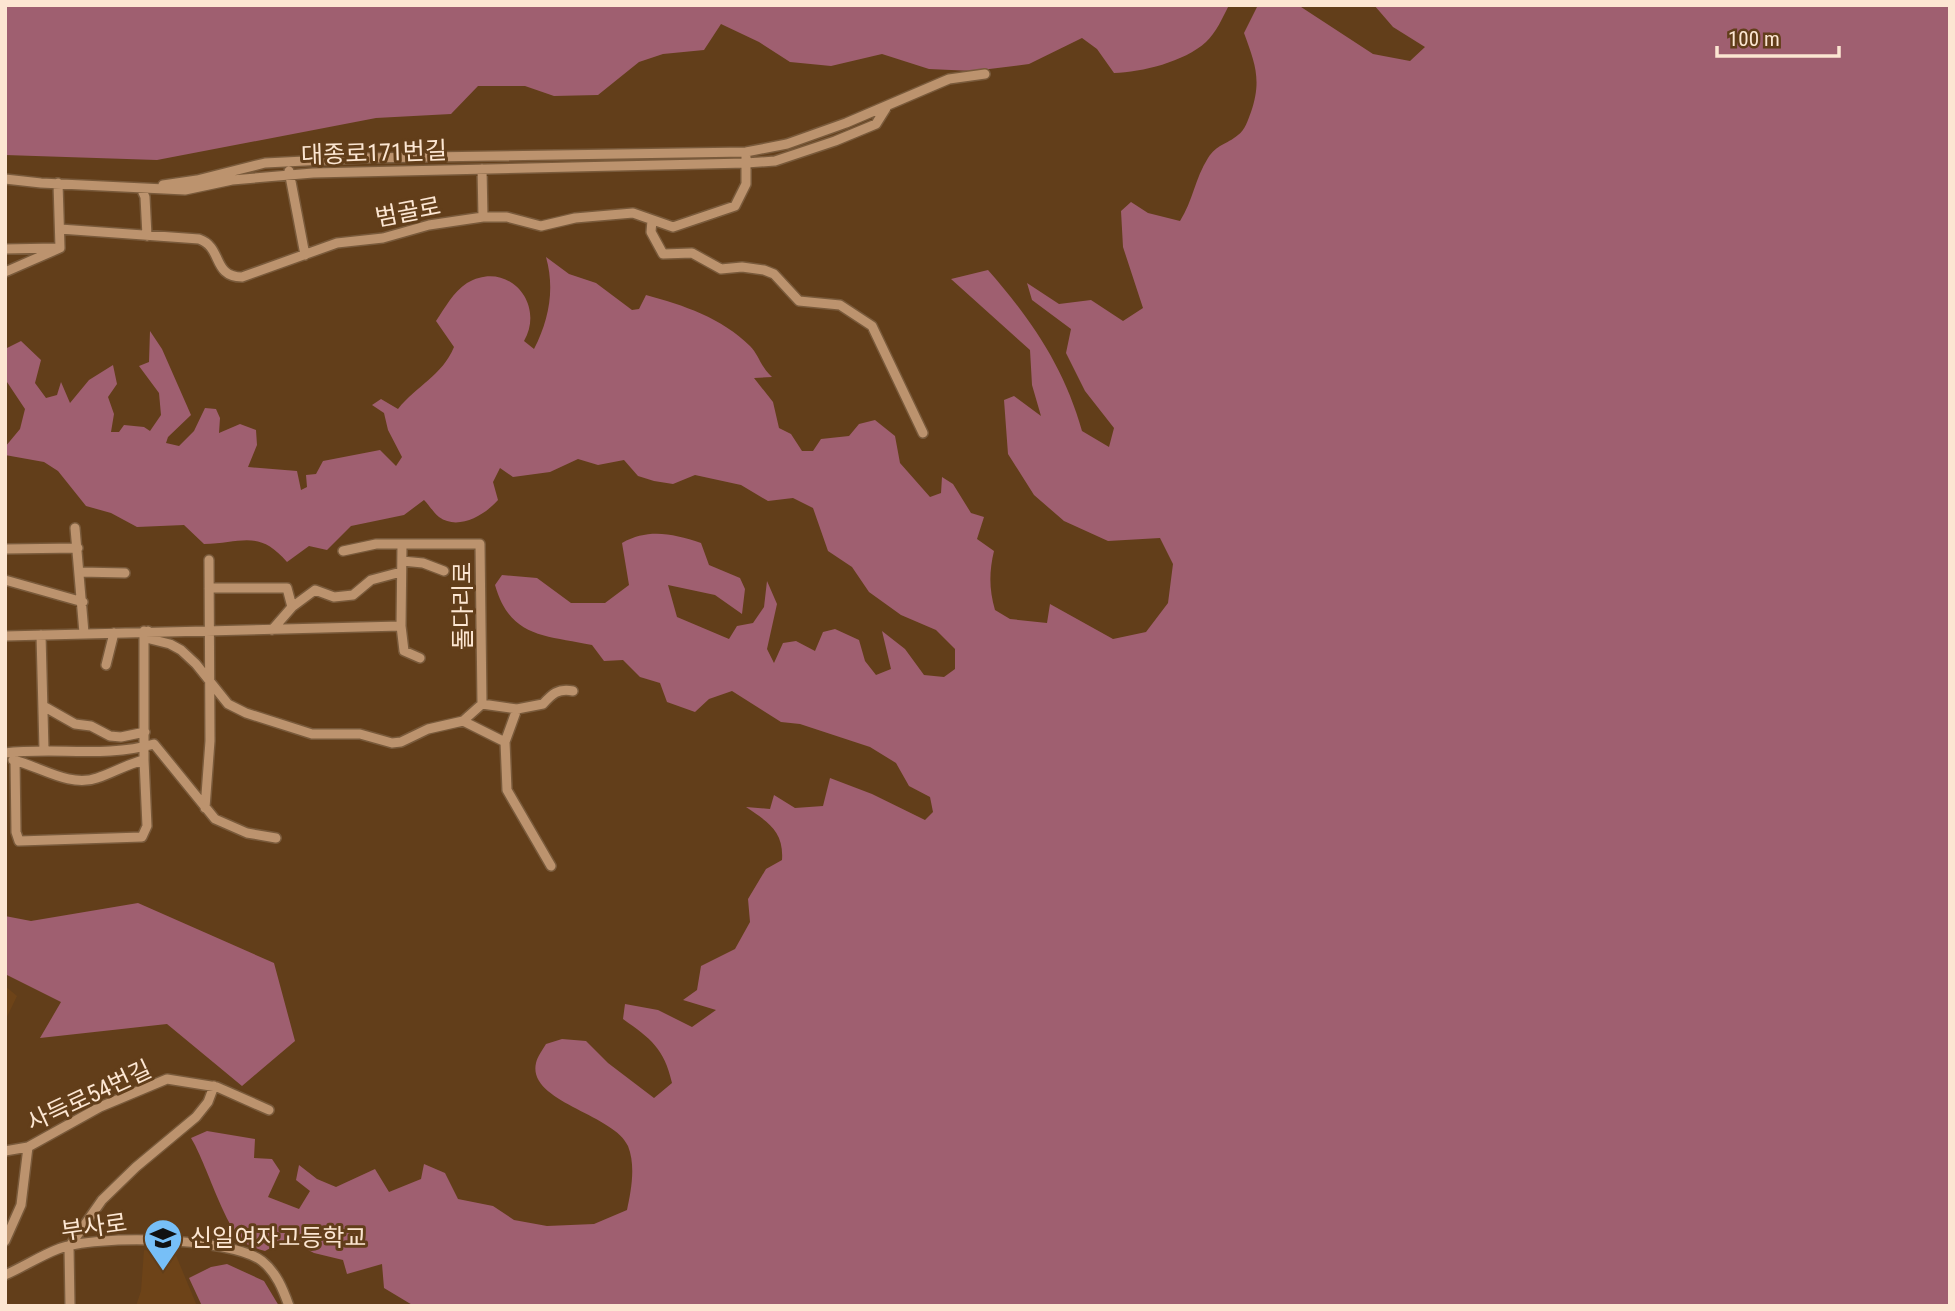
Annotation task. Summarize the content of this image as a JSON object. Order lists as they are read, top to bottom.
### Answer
{
  "streets": {
    "street": [
      "대종로171번길",
      "범골로",
      "돌다리로",
      "사득로54번길",
      "부사로"
    ]
  },
  "crossings": [
    ["대종로171번길", "범골로"]
  ],
  "places": {
    "school or university": ["신일여자고등학교"]
  },
  "scale_bar": "100 m"
}
